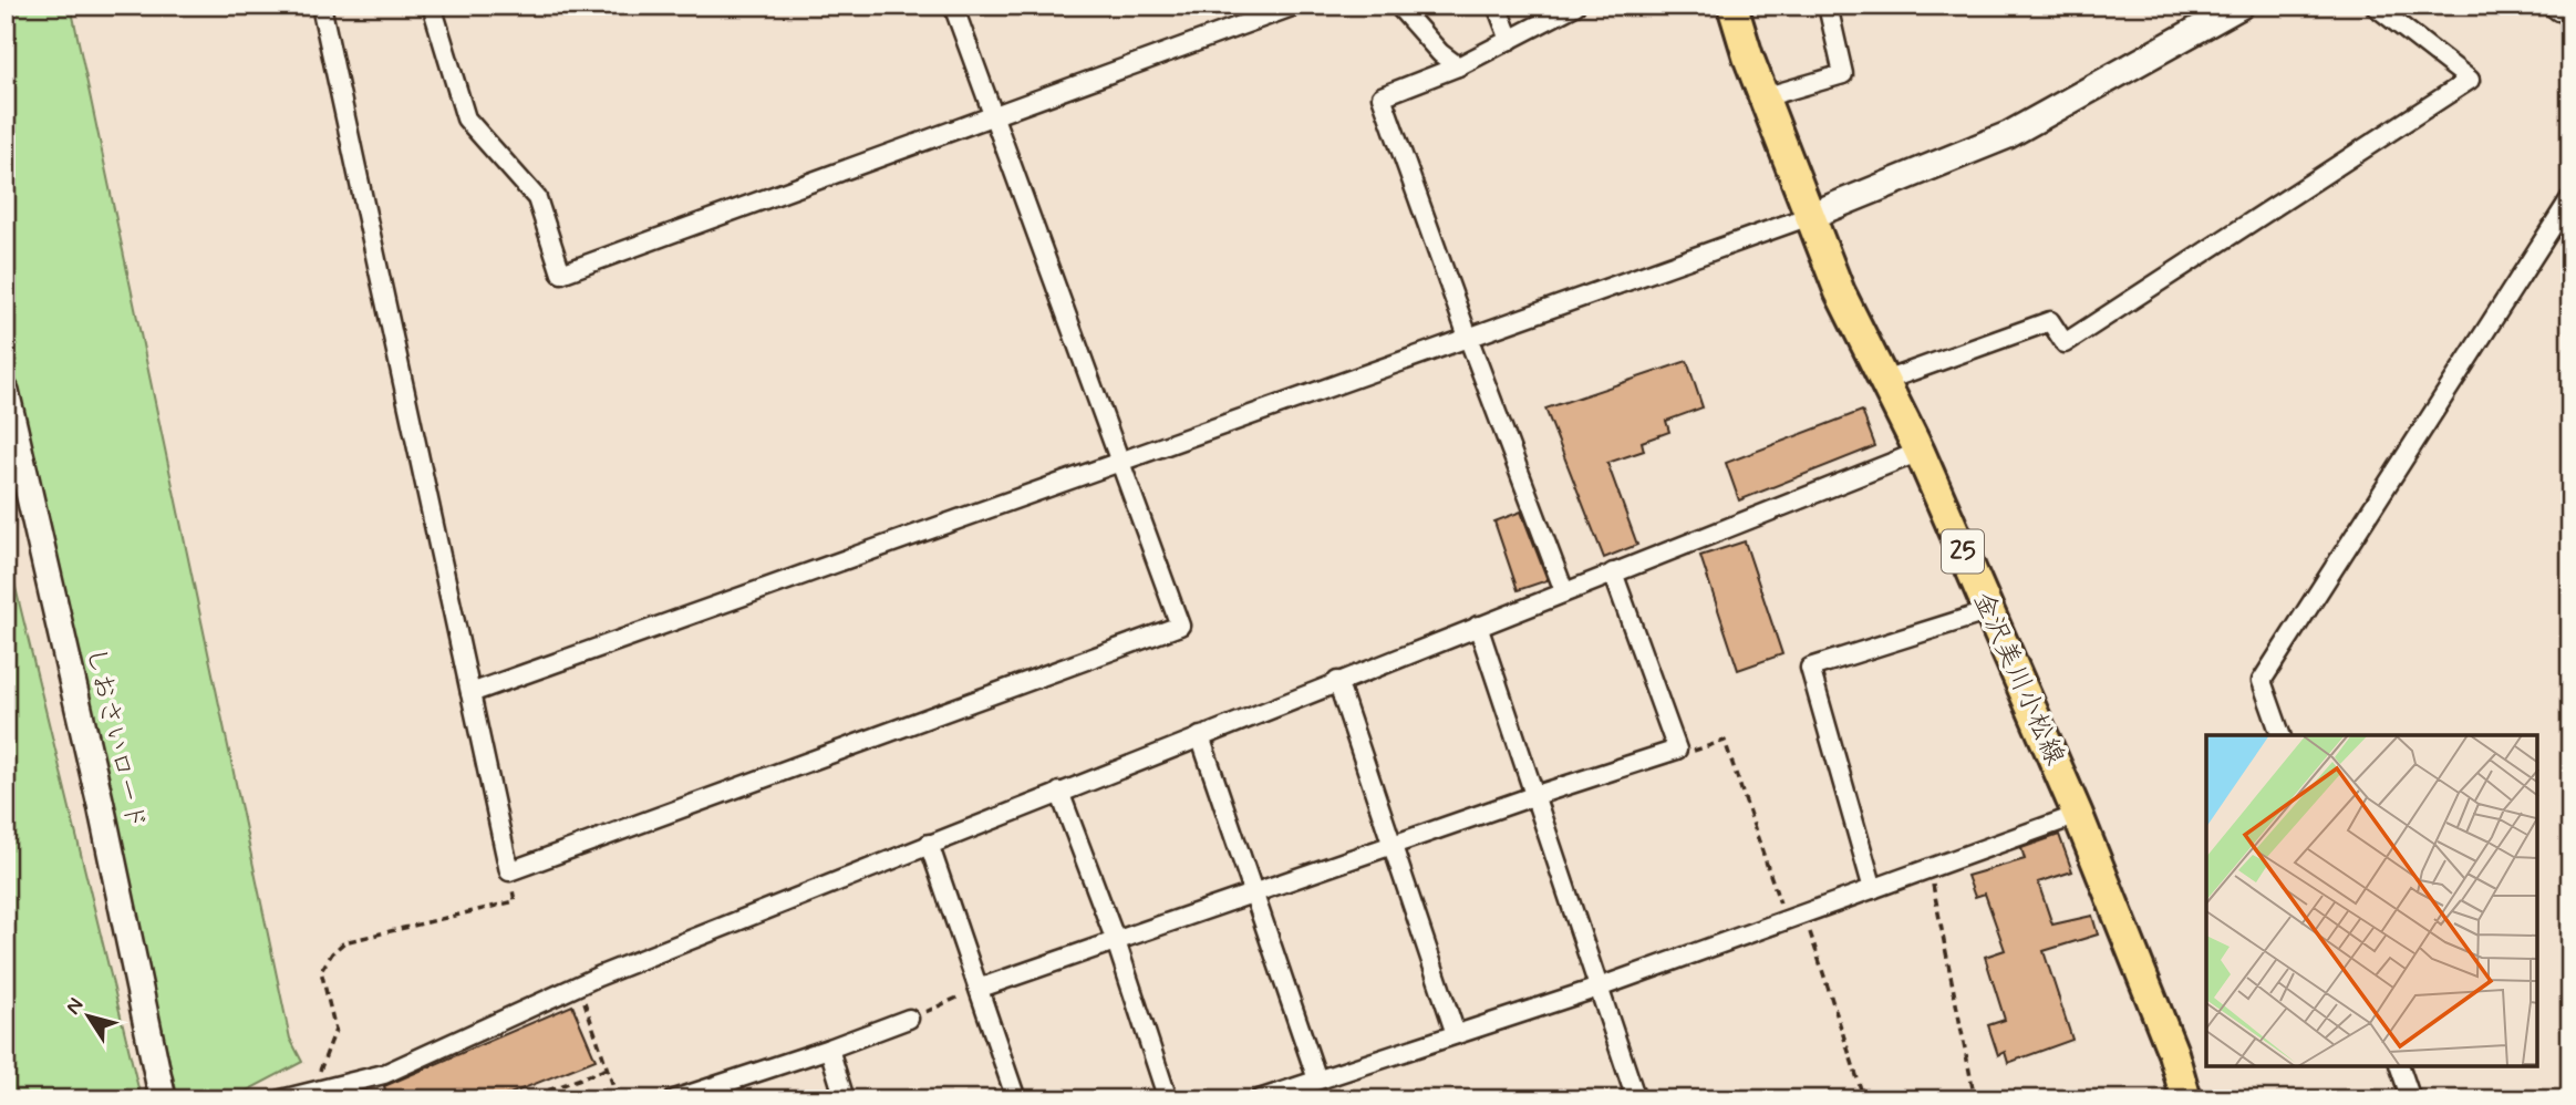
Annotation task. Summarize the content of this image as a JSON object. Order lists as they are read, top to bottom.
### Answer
{
  "streets": {
    "main road": ["25", "金沢美川小松線"],
    "street": ["しおさいロード"]
  },
  "north": "top left"
}
